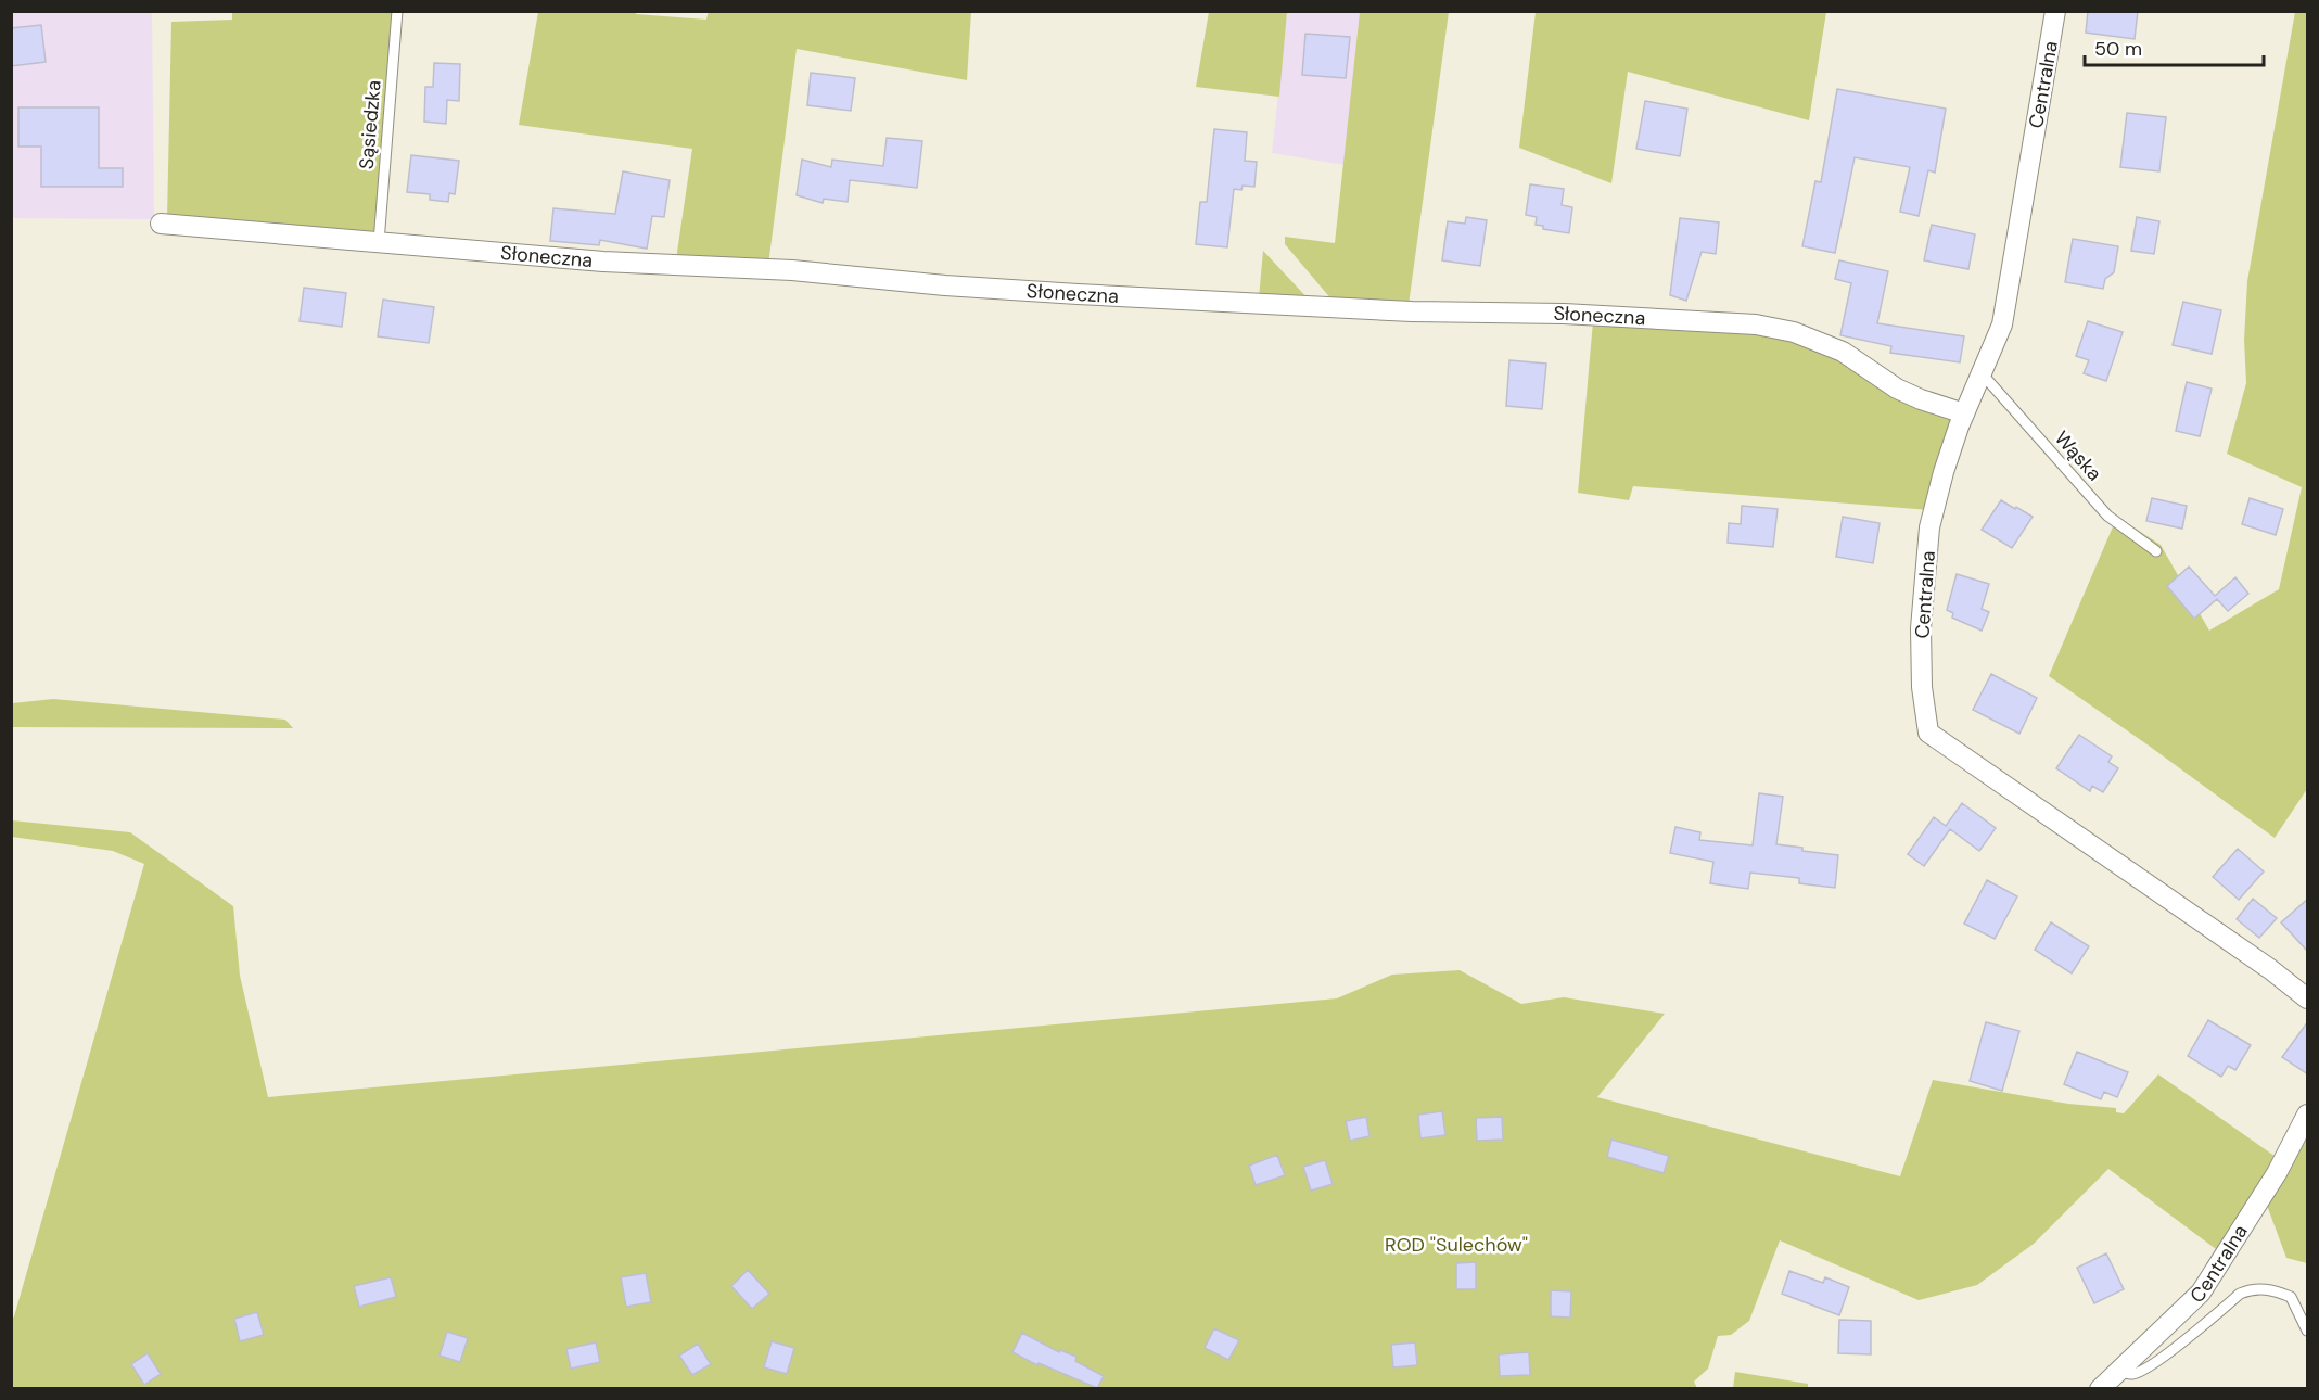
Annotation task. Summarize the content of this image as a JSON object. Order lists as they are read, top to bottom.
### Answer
{
  "streets": {
    "street": ["Centralna", "Słoneczna"],
    "lane": ["Sąsiedzka", "Wąska"]
  },
  "crossings": [
    ["Centralna", "Słoneczna"],
    ["Centralna", "Wąska"],
    ["Sąsiedzka", "Słoneczna"]
  ],
  "parks": ["ROD \"Sulechów\""],
  "scale_bar": "50 m"
}
